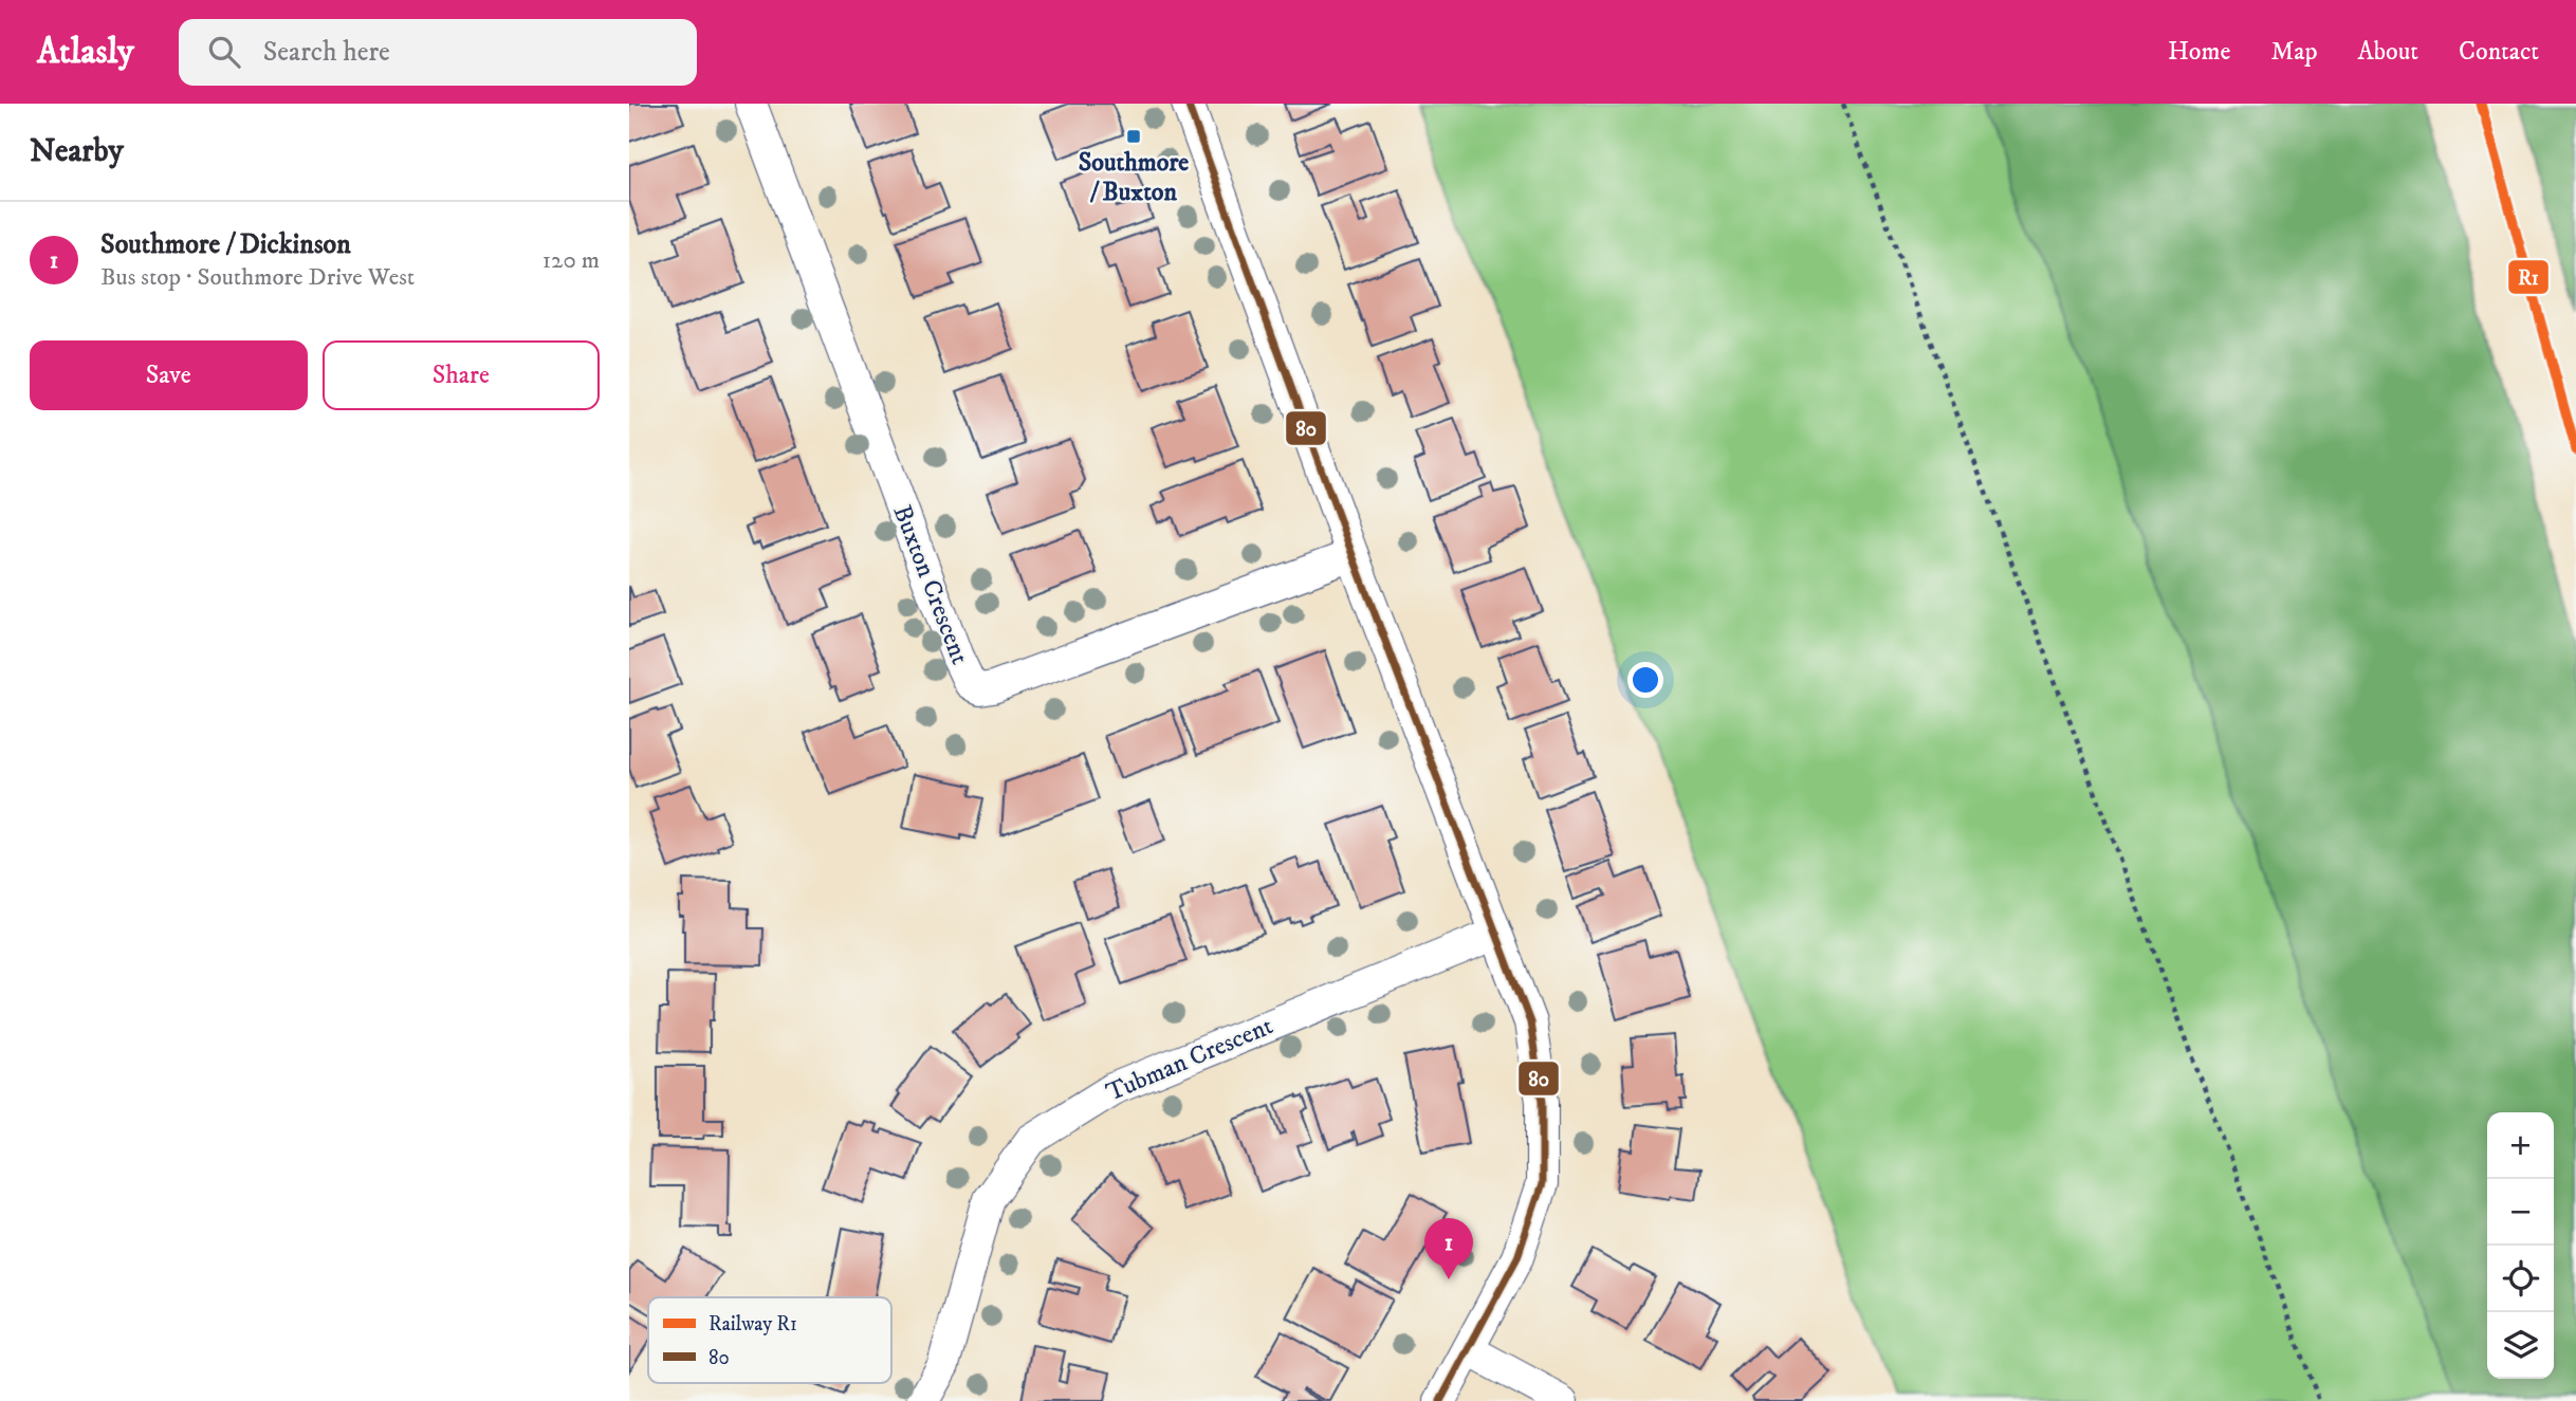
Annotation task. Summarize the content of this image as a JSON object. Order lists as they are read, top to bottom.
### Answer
{
  "streets": {
    "street": ["Buxton Crescent", "Tubman Crescent"]
  },
  "places": {
    "transit": ["Southmore / Buxton"]
  },
  "lines": ["rail line R1", "transit line 80"],
  "legend": ["Railway R1", "80"],
  "page": {
    "header": "Atlasly",
    "search": "Search here",
    "nav": [
      "Home",
      "Map",
      "About",
      "Contact"
    ],
    "heading": "Nearby",
    "list": [
      {
        "mark": "1",
        "name": "Southmore / Dickinson",
        "note": "Bus stop · Southmore Drive West",
        "value": "120 m"
      }
    ],
    "buttons": ["Save", "Share"],
    "map_buttons": ["+", "−"],
    "pins": "1"
  }
}
